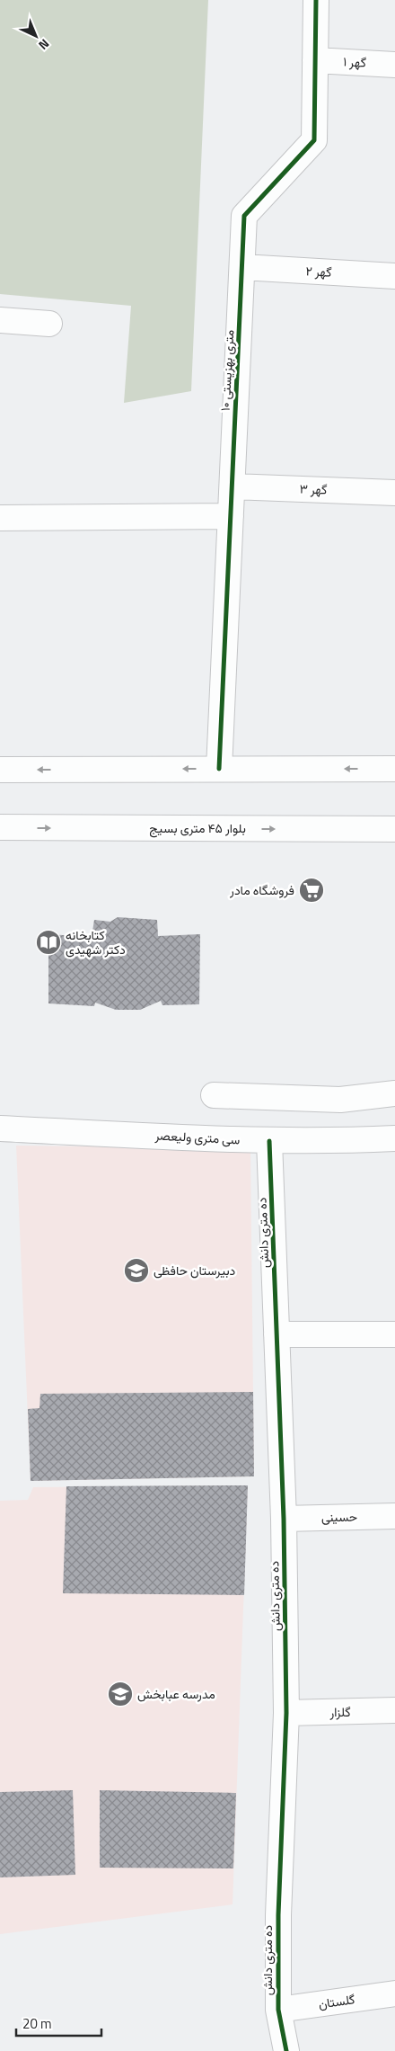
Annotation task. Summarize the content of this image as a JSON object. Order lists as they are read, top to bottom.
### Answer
{
  "streets": {
    "street": [
      "گهر ۱",
      "گهر ۲",
      "۱۰ متری بهزیستی",
      "گهر ۳",
      "بلوار ۴۵ متری بسیج",
      "سی متری ولیعصر",
      "ده متری دانش",
      "حسینی",
      "گلزار",
      "گلستان"
    ]
  },
  "crossings": [
    ["گهر ۱", "۱۰ متری بهزیستی"],
    ["گهر ۲", "۱۰ متری بهزیستی"],
    ["۱۰ متری بهزیستی", "گهر ۳"],
    ["سی متری ولیعصر", "ده متری دانش"],
    ["ده متری دانش", "حسینی"],
    ["ده متری دانش", "گلزار"],
    ["ده متری دانش", "گلستان"]
  ],
  "places": {
    "supermarket": ["فروشگاه مادر"],
    "library": ["کتابخانه دکتر شهیدی"],
    "school or university": ["دبیرستان حافظی", "مدرسه عبابخش"]
  },
  "scale_bar": "20 m",
  "north": "bottom right"
}
